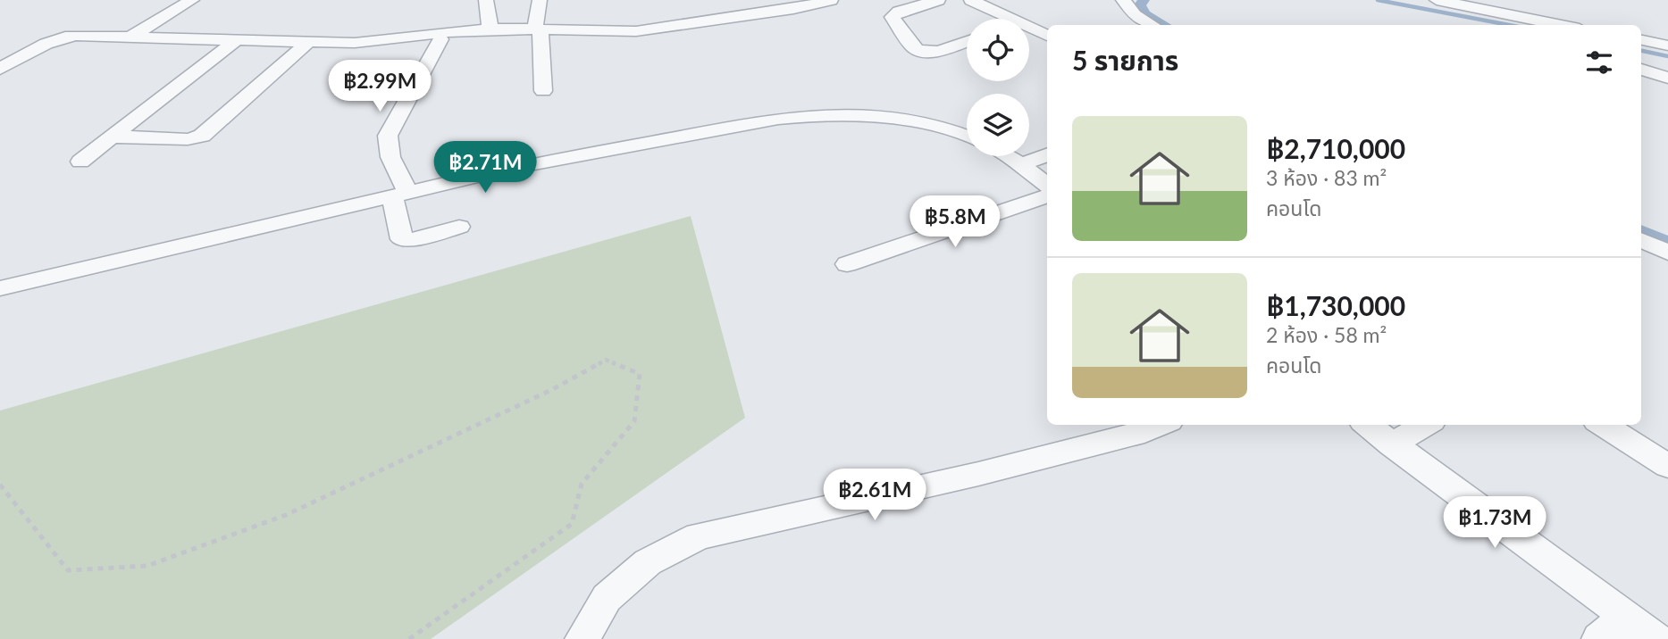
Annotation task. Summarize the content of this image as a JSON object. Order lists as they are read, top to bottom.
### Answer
{
  "page": {
    "heading": "5 รายการ",
    "price": [
      "฿2.99M",
      "฿2.71M",
      "฿5.8M",
      "฿2.61M",
      "฿1.73M"
    ],
    "list": [
      {
        "name": "฿2,710,000",
        "note": "3 ห้อง · 83 m² · คอนโด"
      },
      {
        "name": "฿1,730,000",
        "note": "2 ห้อง · 58 m² · คอนโด"
      }
    ]
  }
}
